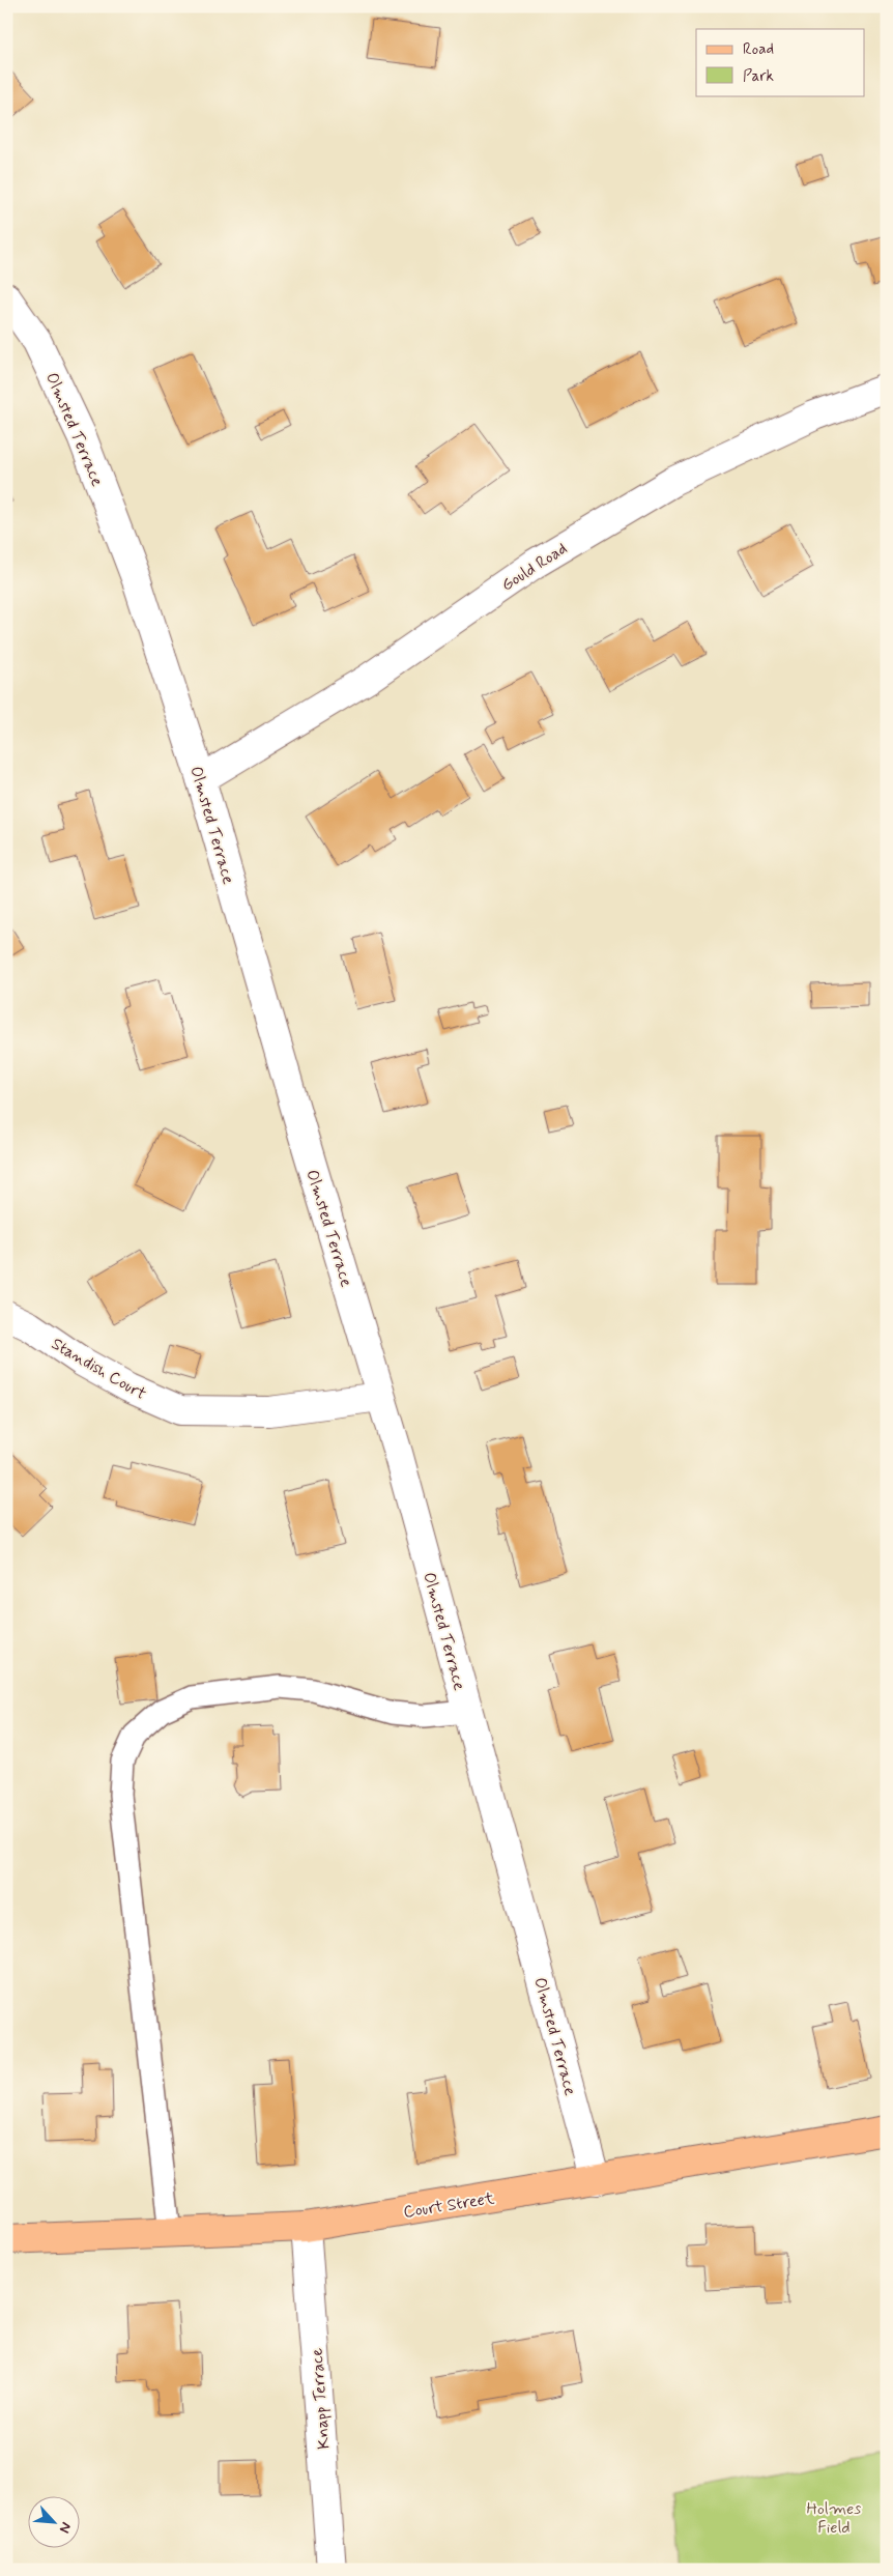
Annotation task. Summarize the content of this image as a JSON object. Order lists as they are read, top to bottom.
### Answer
{
  "streets": {
    "main road": ["Court Street"],
    "street": [
      "Olmsted Terrace",
      "Gould Road",
      "Standish Court",
      "Knapp Terrace"
    ]
  },
  "crossings": [
    ["Olmsted Terrace", "Gould Road"],
    ["Olmsted Terrace", "Standish Court"],
    ["Olmsted Terrace", "Court Street"],
    ["Court Street", "Knapp Terrace"]
  ],
  "parks": ["Holmes Field"],
  "legend": ["Road", "Park"],
  "north": "bottom right"
}
